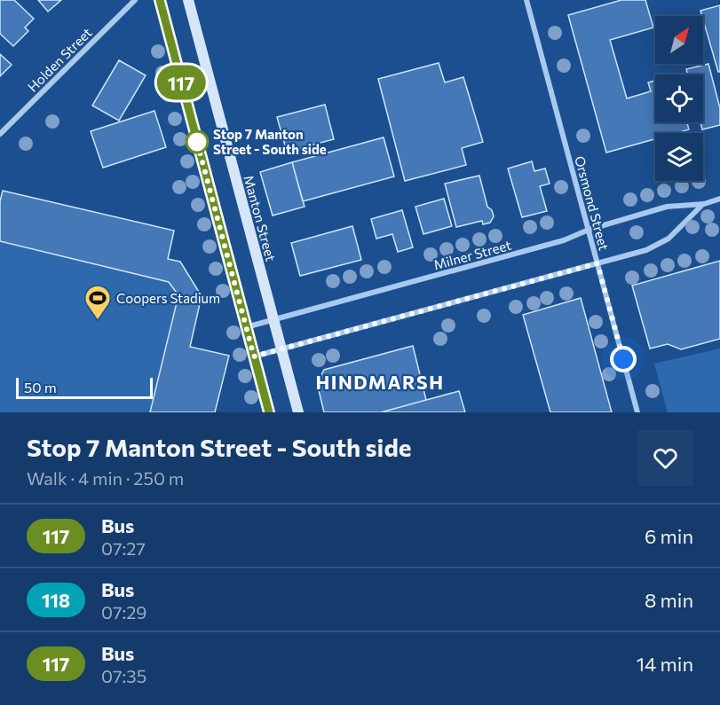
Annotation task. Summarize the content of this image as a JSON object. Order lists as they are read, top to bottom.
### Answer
{
  "streets": {
    "main road": ["Manton Street"],
    "street": ["Holden Street", "Orsmond Street", "Milner Street"]
  },
  "crossings": [
    ["Orsmond Street", "Milner Street"],
    ["Manton Street", "Milner Street"]
  ],
  "districts": ["HINDMARSH"],
  "places": {
    "other": ["Stop 7 Manton Street - South side"],
    "sports": ["Coopers Stadium"]
  },
  "lines": ["bus line 117"],
  "scale_bar": "50 m",
  "north": "top right",
  "page": {
    "on_map": "117",
    "scale": "50 m",
    "heading": ["Stop 7 Manton Street - South side", "Walk · 4 min · 250 m"],
    "list": [
      {
        "mark": "117",
        "name": "Bus",
        "note": "07:27",
        "value": "6 min"
      },
      {
        "mark": "118",
        "name": "Bus",
        "note": "07:29",
        "value": "8 min"
      },
      {
        "mark": "117",
        "name": "Bus",
        "note": "07:35",
        "value": "14 min"
      }
    ]
  }
}
